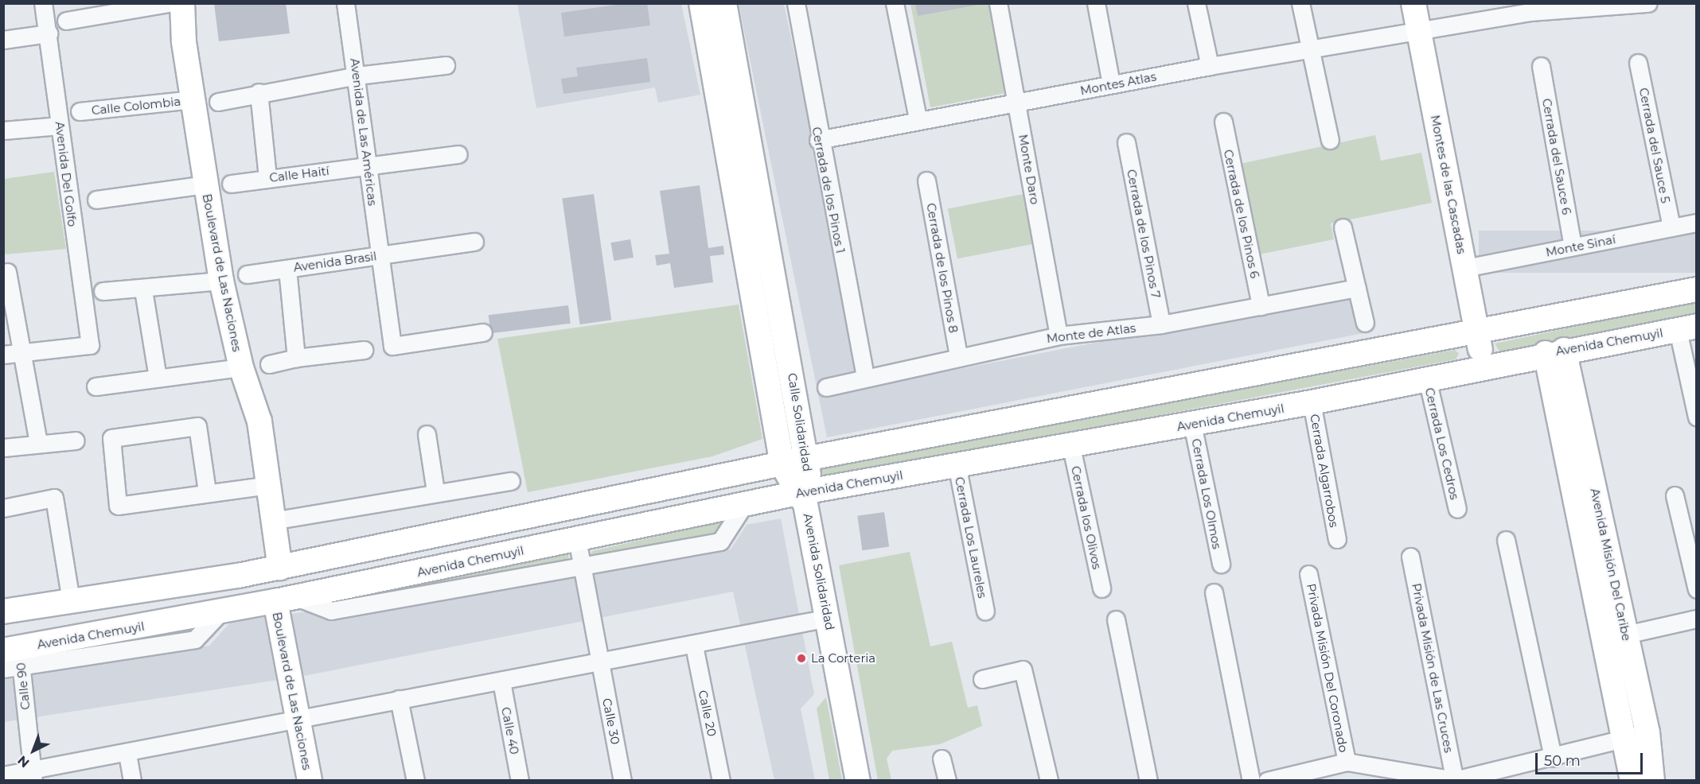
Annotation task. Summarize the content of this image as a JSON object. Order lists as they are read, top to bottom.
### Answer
{
  "streets": {
    "main road": [
      "Montes de las Cascadas",
      "Boulevard de Las Naciones",
      "Avenida Chemuyil",
      "Calle Solidaridad",
      "Avenida Misión Del Caribe",
      "Avenida Solidaridad"
    ],
    "street": [
      "Montes Atlas",
      "Calle Colombia",
      "Avenida de Las Américas",
      "Cerrada del Sauce 5",
      "Cerrada del Sauce 6",
      "Monte Daro",
      "Avenida Del Golfo",
      "Calle Haití",
      "Cerrada de los Pinos 1",
      "Cerrada de los Pinos 6",
      "Cerrada de los Pinos 7",
      "Monte Sinaí",
      "Avenida Brasil",
      "Cerrada de los Pinos 8",
      "Monte de Atlas",
      "Cerrada Los Cedros",
      "Cerrada Algarrobos",
      "Cerrada Los Olmos",
      "Cerrada los Olivos",
      "Cerrada Los Laureles",
      "Privada Misión Del Coronado",
      "Privada Misión de Las Cruces",
      "Calle 90",
      "Calle 20",
      "Calle 30",
      "Calle 40"
    ]
  },
  "crossings": [
    ["Montes Atlas", "Monte Daro"],
    ["Montes Atlas", "Montes de las Cascadas"],
    ["Montes Atlas", "Cerrada de los Pinos 1"],
    ["Calle Colombia", "Boulevard de Las Naciones"],
    ["Avenida de Las Américas", "Calle Haití"],
    ["Avenida de Las Américas", "Avenida Brasil"],
    ["Cerrada del Sauce 5", "Monte Sinaí"],
    ["Cerrada del Sauce 6", "Monte Sinaí"],
    ["Monte Daro", "Monte de Atlas"],
    ["Montes de las Cascadas", "Monte Sinaí"],
    ["Montes de las Cascadas", "Avenida Chemuyil"],
    ["Cerrada de los Pinos 1", "Monte de Atlas"],
    ["Cerrada de los Pinos 6", "Monte de Atlas"],
    ["Cerrada de los Pinos 7", "Monte de Atlas"],
    ["Cerrada de los Pinos 8", "Monte de Atlas"],
    ["Boulevard de Las Naciones", "Avenida Chemuyil"],
    ["Avenida Chemuyil", "Calle Solidaridad"],
    ["Avenida Chemuyil", "Cerrada Los Cedros"],
    ["Avenida Chemuyil", "Cerrada Algarrobos"],
    ["Avenida Chemuyil", "Cerrada Los Olmos"],
    ["Avenida Chemuyil", "Cerrada los Olivos"],
    ["Avenida Chemuyil", "Cerrada Los Laureles"],
    ["Avenida Chemuyil", "Avenida Misión Del Caribe"],
    ["Avenida Chemuyil", "Avenida Solidaridad"],
    ["Avenida Chemuyil", "Calle 90"],
    ["Avenida Chemuyil", "Calle 30"],
    ["Calle Solidaridad", "Avenida Solidaridad"]
  ],
  "places": ["La Corteria"],
  "scale_bar": "50 m",
  "north": "bottom left"
}
